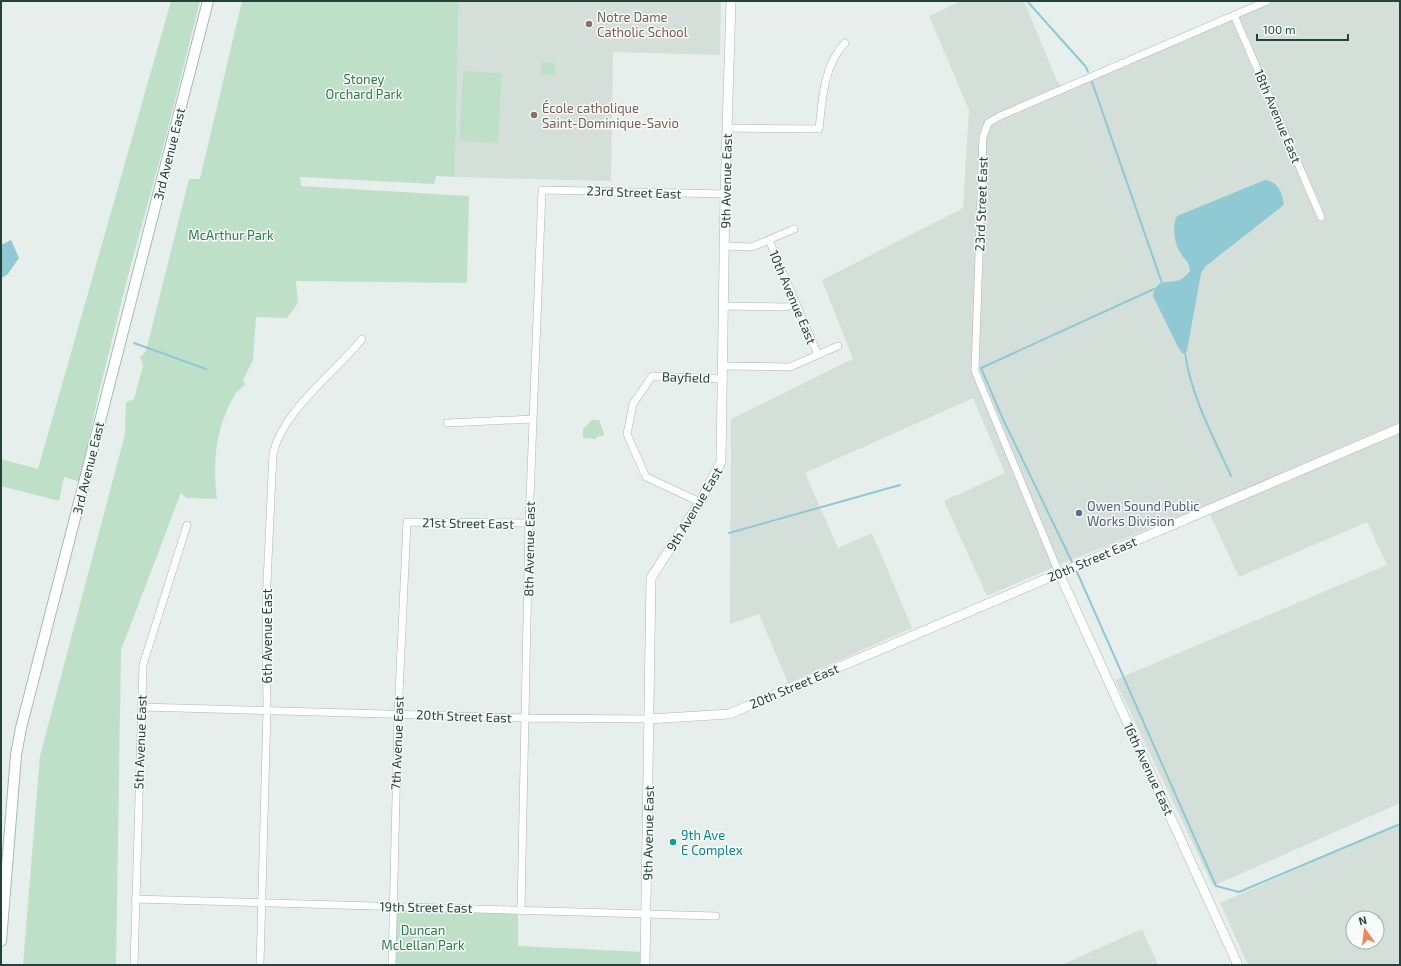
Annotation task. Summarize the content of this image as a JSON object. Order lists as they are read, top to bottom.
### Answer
{
  "streets": {
    "main road": ["3rd Avenue East"],
    "street": [
      "18th Avenue East",
      "9th Avenue East",
      "23rd Street East",
      "10th Avenue East",
      "Bayfield",
      "21st Street East",
      "8th Avenue East",
      "20th Street East",
      "6th Avenue East",
      "5th Avenue East",
      "7th Avenue East",
      "16th Avenue East",
      "19th Street East"
    ]
  },
  "crossings": [
    ["18th Avenue East", "23rd Street East"],
    ["9th Avenue East", "23rd Street East"],
    ["9th Avenue East", "Bayfield"],
    ["9th Avenue East", "20th Street East"],
    ["9th Avenue East", "19th Street East"],
    ["23rd Street East", "8th Avenue East"],
    ["23rd Street East", "20th Street East"],
    ["23rd Street East", "16th Avenue East"],
    ["21st Street East", "8th Avenue East"],
    ["21st Street East", "7th Avenue East"],
    ["8th Avenue East", "20th Street East"],
    ["8th Avenue East", "19th Street East"],
    ["20th Street East", "6th Avenue East"],
    ["20th Street East", "5th Avenue East"],
    ["20th Street East", "7th Avenue East"],
    ["20th Street East", "16th Avenue East"],
    ["6th Avenue East", "19th Street East"],
    ["5th Avenue East", "19th Street East"],
    ["7th Avenue East", "19th Street East"]
  ],
  "parks": ["Stoney Orchard Park", "McArthur Park", "Duncan McLellan Park"],
  "places": [
    "Notre Dame Catholic School",
    "École catholique Saint-Dominique-Savio",
    "Owen Sound Public Works Division",
    "9th Ave E Complex"
  ],
  "scale_bar": "100 m",
  "north": "top"
}
